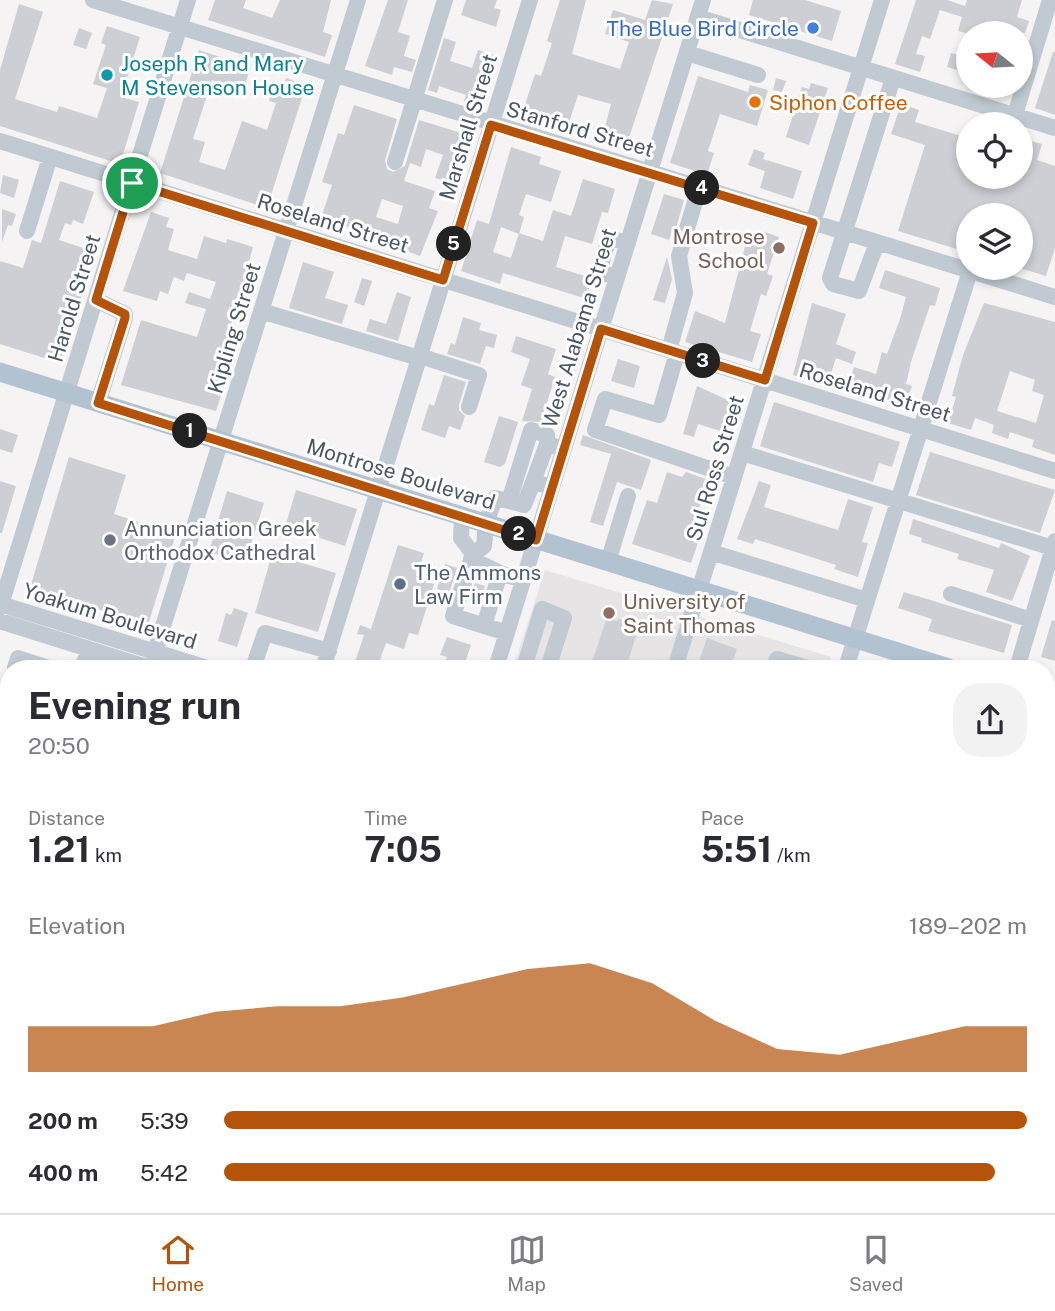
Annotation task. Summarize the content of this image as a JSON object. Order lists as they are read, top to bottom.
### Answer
{
  "streets": {
    "main road": ["Montrose Boulevard"],
    "street": [
      "Marshall Street",
      "Stanford Street",
      "Roseland Street",
      "Harold Street",
      "Kipling Street",
      "West Alabama Street",
      "Sul Ross Street",
      "Yoakum Boulevard"
    ]
  },
  "crossings": [
    ["Marshall Street", "Stanford Street"],
    ["Marshall Street", "Roseland Street"],
    ["Marshall Street", "Montrose Boulevard"],
    ["Stanford Street", "Harold Street"],
    ["Stanford Street", "Kipling Street"],
    ["Stanford Street", "West Alabama Street"],
    ["Stanford Street", "Sul Ross Street"],
    ["Roseland Street", "Harold Street"],
    ["Roseland Street", "Kipling Street"],
    ["Roseland Street", "West Alabama Street"],
    ["Roseland Street", "Sul Ross Street"],
    ["Harold Street", "Montrose Boulevard"],
    ["Harold Street", "Yoakum Boulevard"],
    ["Kipling Street", "Montrose Boulevard"],
    ["Kipling Street", "Yoakum Boulevard"],
    ["West Alabama Street", "Montrose Boulevard"],
    ["Sul Ross Street", "Montrose Boulevard"]
  ],
  "places": [
    "The Blue Bird Circle",
    "Joseph R and Mary M Stevenson House",
    "Siphon Coffee",
    "Montrose School",
    "Annunciation Greek Orthodox Cathedral",
    "The Ammons Law Firm",
    "University of Saint Thomas"
  ],
  "north": "left",
  "page": {
    "pins": [
      "4",
      "5",
      "3",
      "1",
      "2"
    ],
    "heading": ["Evening run", "20:50"],
    "stats": [
      ["Distance", "1.21 km"],
      ["Time", "7:05"],
      ["Pace", "5:51 /km"]
    ],
    "chart": ["Elevation", "189–202 m"],
    "list": [
      {
        "name": "200 m",
        "note": "5:39"
      },
      {
        "name": "400 m",
        "note": "5:42"
      }
    ],
    "tabs": ["Home", "Map", "Saved"]
  }
}
